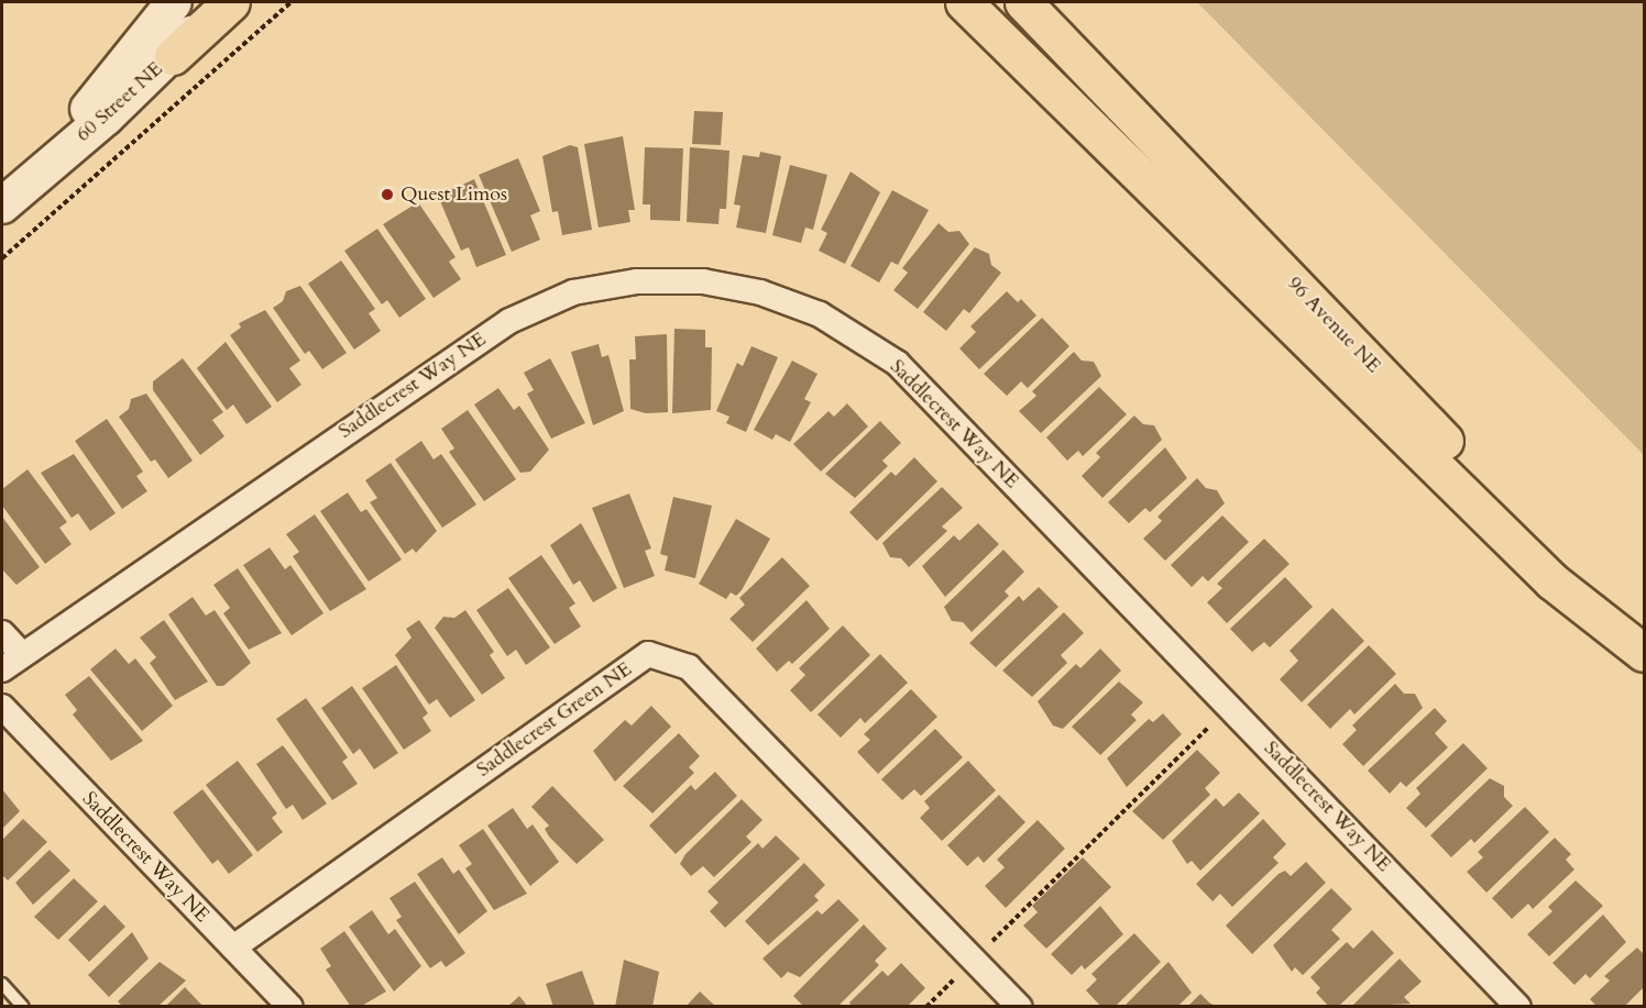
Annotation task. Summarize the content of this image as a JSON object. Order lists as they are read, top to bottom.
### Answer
{
  "streets": {
    "main road": ["60 Street NE", "96 Avenue NE"],
    "street": ["Saddlecrest Way NE", "Saddlecrest Green NE"]
  },
  "crossings": [
    ["Saddlecrest Way NE", "Saddlecrest Green NE"]
  ],
  "places": ["Quest Limos"]
}
